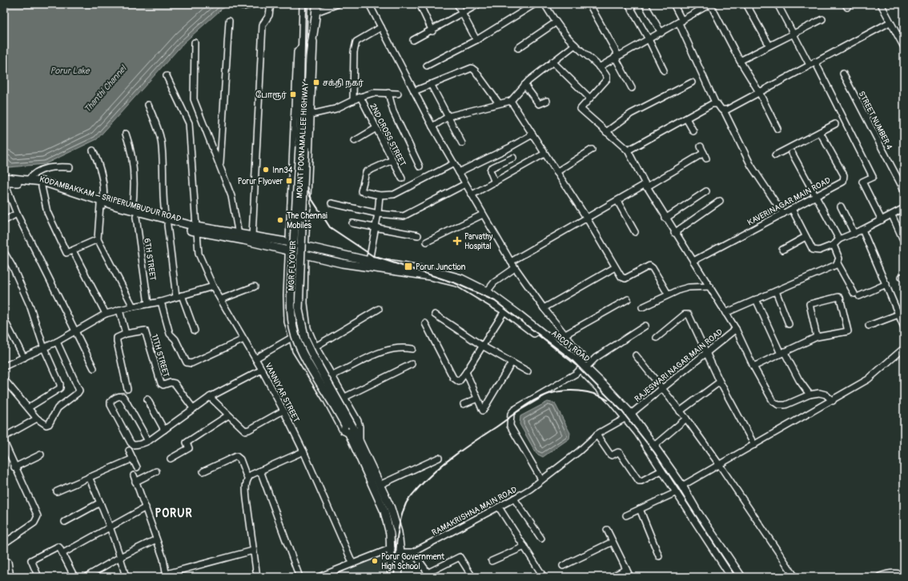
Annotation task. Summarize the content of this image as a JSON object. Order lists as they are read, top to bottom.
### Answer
{
  "streets": {
    "main road": ["KODAMBAKKAM – SRIPERUMBUDUR ROAD", "MGR FLYOVER", "ARCOT ROAD"],
    "street": [
      "STREET NUMBER 4",
      "2ND CROSS STREET",
      "MOUNT POONAMALLEE HIGHWAY",
      "KAVERINAGAR MAIN ROAD",
      "6TH STREET",
      "11TH STREET",
      "RAJESWARI NAGAR MAIN ROAD",
      "VANNIYAR STREET",
      "RAMAKRISHNA MAIN ROAD"
    ]
  },
  "crossings": [
    ["MOUNT POONAMALLEE HIGHWAY", "KODAMBAKKAM – SRIPERUMBUDUR ROAD"],
    ["MOUNT POONAMALLEE HIGHWAY", "MGR FLYOVER"],
    ["MOUNT POONAMALLEE HIGHWAY", "ARCOT ROAD"],
    ["KODAMBAKKAM – SRIPERUMBUDUR ROAD", "6TH STREET"],
    ["KODAMBAKKAM – SRIPERUMBUDUR ROAD", "ARCOT ROAD"],
    ["KODAMBAKKAM – SRIPERUMBUDUR ROAD", "VANNIYAR STREET"],
    ["ARCOT ROAD", "RAJESWARI NAGAR MAIN ROAD"],
    ["RAJESWARI NAGAR MAIN ROAD", "RAMAKRISHNA MAIN ROAD"]
  ],
  "districts": ["PORUR"],
  "water": ["Porur Lake", "Thanthi Channel"],
  "places": {
    "transit": [
      "சக்தி நகர்",
      "போரூர்",
      "Porur Flyover",
      "Porur Junction"
    ],
    "other": ["Inn34", "The Chennai Mobiles", "Porur Government High School"],
    "health": ["Parvathy Hospital"]
  }
}
